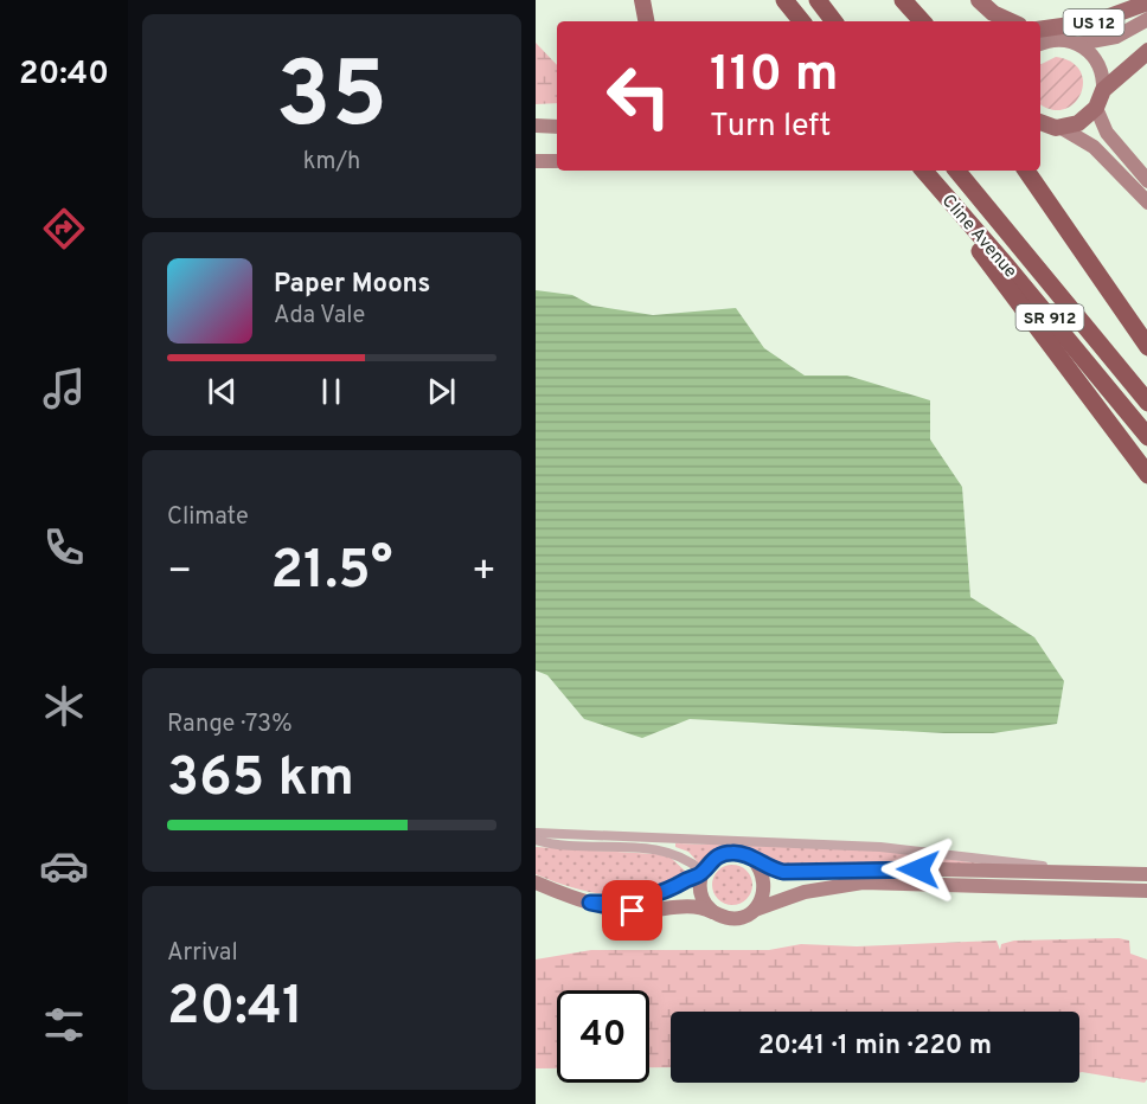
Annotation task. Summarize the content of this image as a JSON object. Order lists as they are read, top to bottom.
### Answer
{
  "streets": {
    "highway": ["Cline Avenue", "SR 912"],
    "main road": ["US 12"]
  },
  "page": {
    "tabs": "20:40",
    "tile": [
      ["35", "km/h"],
      "Climate",
      ["Range · 73%", "365 km"],
      ["Arrival", "20:41"]
    ],
    "turn": ["110 m", "Turn left"],
    "song": ["Paper Moons", "Ada Vale"],
    "heat": ["−", "21.5°", "+"],
    "limit": "40",
    "trip": "20:41 · 1 min · 220 m"
  }
}
